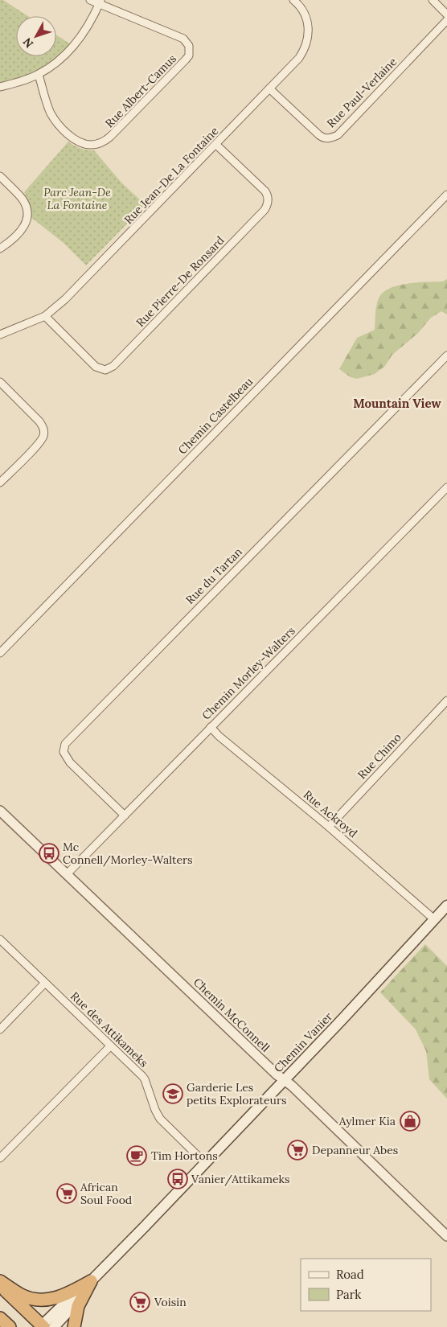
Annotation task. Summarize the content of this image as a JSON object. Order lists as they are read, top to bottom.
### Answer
{
  "streets": {
    "main road": ["Chemin Vanier"],
    "street": [
      "Rue Albert-Camus",
      "Rue Paul-Verlaine",
      "Rue Jean-De La Fontaine",
      "Rue Pierre-De Ronsard",
      "Chemin Castelbeau",
      "Rue du Tartan",
      "Chemin Morley-Walters",
      "Rue Chimo",
      "Rue Ackroyd",
      "Chemin McConnell",
      "Rue des Attikameks"
    ]
  },
  "crossings": [
    ["Rue Paul-Verlaine", "Rue Jean-De La Fontaine"],
    ["Rue Jean-De La Fontaine", "Rue Pierre-De Ronsard"],
    ["Rue du Tartan", "Chemin Morley-Walters"],
    ["Chemin Morley-Walters", "Rue Ackroyd"],
    ["Chemin Morley-Walters", "Chemin McConnell"],
    ["Rue Chimo", "Rue Ackroyd"],
    ["Rue Ackroyd", "Chemin Vanier"],
    ["Chemin McConnell", "Chemin Vanier"],
    ["Rue des Attikameks", "Chemin Vanier"]
  ],
  "districts": ["Mountain View"],
  "parks": ["Parc Jean-De La Fontaine"],
  "places": {
    "bus stop": ["Mc Connell/Morley-Walters", "Vanier/Attikameks"],
    "school or university": ["Garderie Les petits Explorateurs"],
    "shop": ["Aylmer Kia"],
    "supermarket": ["Depanneur Abes", "African Soul Food", "Voisin"],
    "cafe": ["Tim Hortons"]
  },
  "legend": ["Road", "Park"],
  "north": "bottom left"
}
